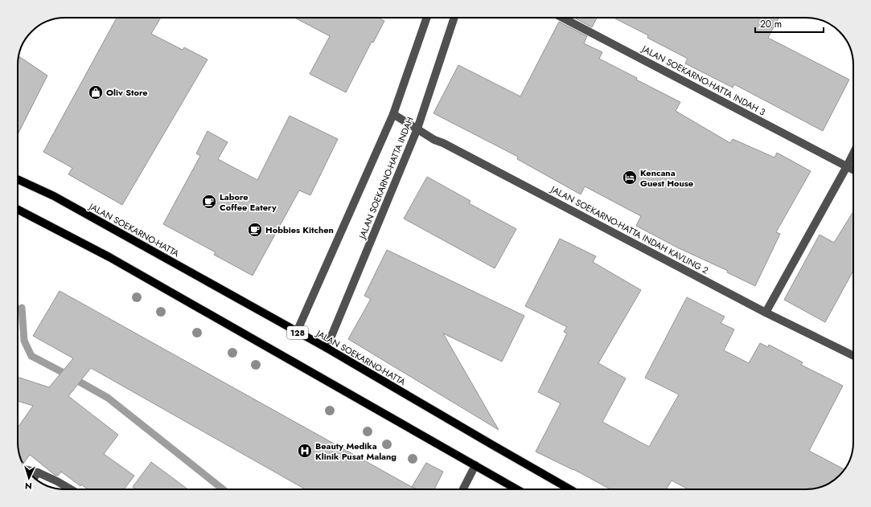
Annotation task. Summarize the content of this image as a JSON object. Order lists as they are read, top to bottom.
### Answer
{
  "streets": {
    "main road": ["JALAN SOEKARNO-HATTA", "128"],
    "street": ["JALAN SOEKARNO-HATTA INDAH 3", "JALAN SOEKARNO-HATTA INDAH", "JALAN SOEKARNO-HATTA INDAH KAVLING 2"]
  },
  "crossings": [
    ["JALAN SOEKARNO-HATTA INDAH", "JALAN SOEKARNO-HATTA"],
    ["JALAN SOEKARNO-HATTA INDAH", "JALAN SOEKARNO-HATTA INDAH KAVLING 2"]
  ],
  "places": {
    "shop": ["Oliv Store"],
    "hotel": ["Kencana Guest House"],
    "cafe": ["Labore Coffee Eatery", "Hobbies Kitchen"],
    "hospital": ["Beauty Medika Klinik Pusat Malang"]
  },
  "scale_bar": "20 m",
  "north": "bottom"
}
